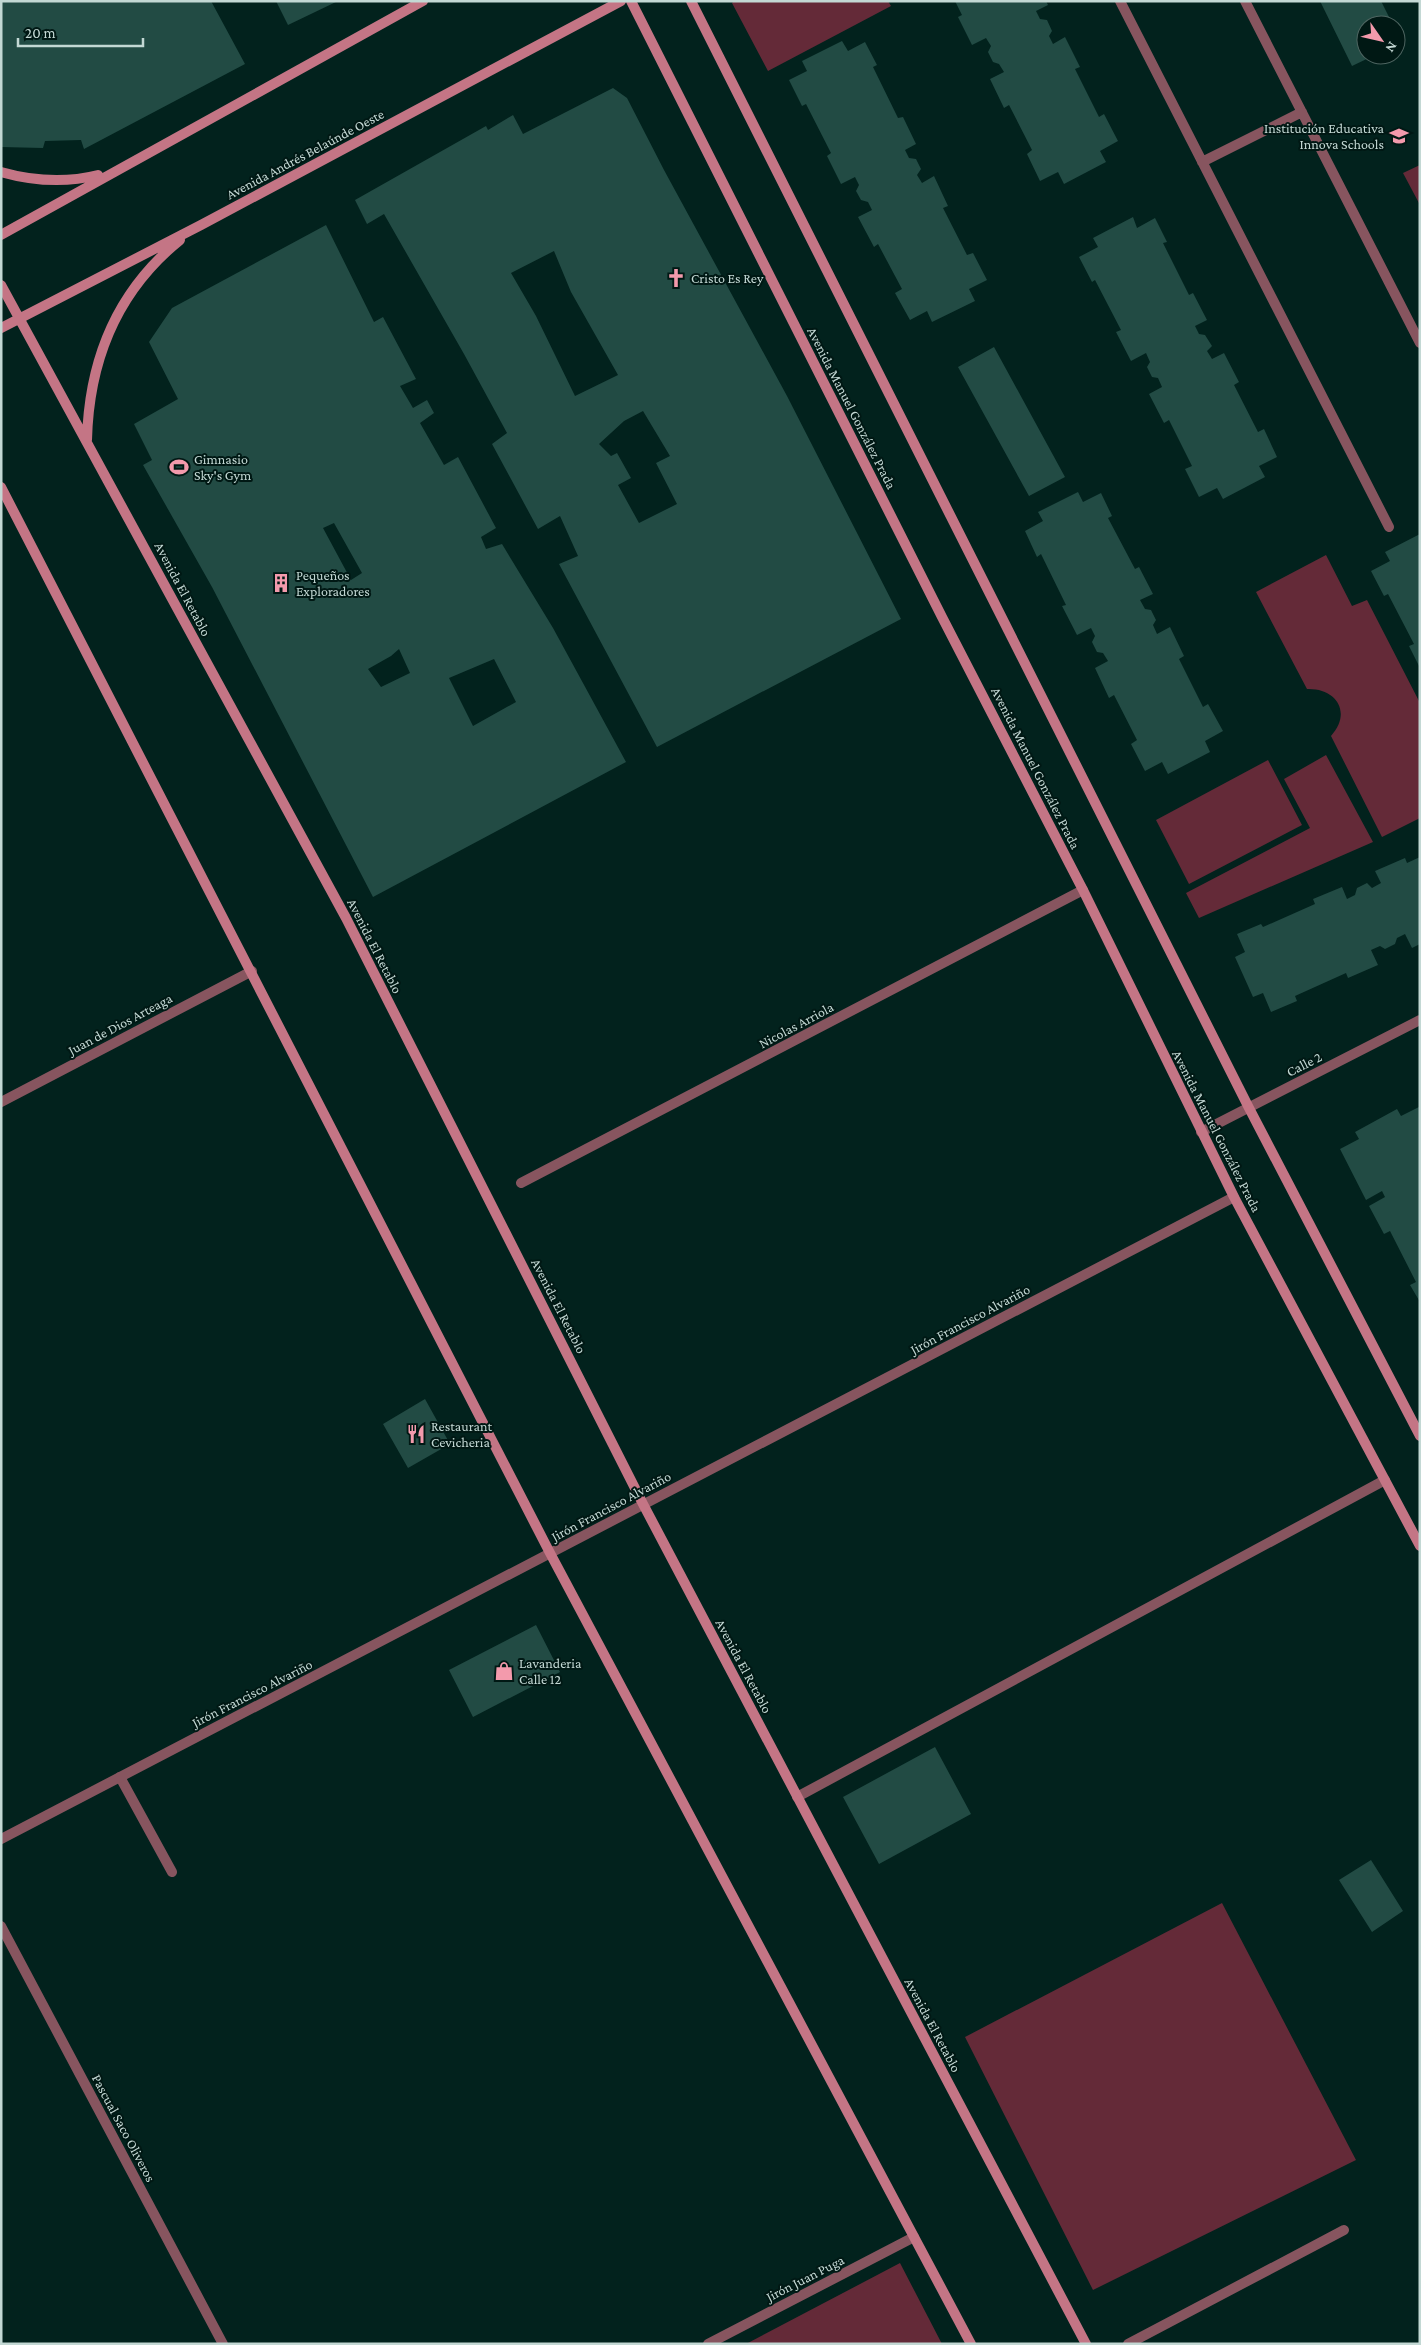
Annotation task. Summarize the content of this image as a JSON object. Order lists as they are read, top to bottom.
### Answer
{
  "streets": {
    "main road": ["Avenida Andrés Belaúnde Oeste", "Avenida Manuel González Prada", "Avenida El Retablo"],
    "street": [
      "Juan de Dios Arteaga",
      "Nicolas Arriola",
      "Calle 2",
      "Jirón Francisco Alvariño",
      "Pascual Saco Oliveros",
      "Jirón Juan Puga"
    ]
  },
  "crossings": [
    ["Avenida Andrés Belaúnde Oeste", "Avenida El Retablo"],
    ["Avenida Manuel González Prada", "Nicolas Arriola"],
    ["Avenida Manuel González Prada", "Calle 2"],
    ["Avenida Manuel González Prada", "Jirón Francisco Alvariño"],
    ["Avenida El Retablo", "Jirón Francisco Alvariño"]
  ],
  "places": {
    "school or university": ["Institución Educativa Innova Schools"],
    "church": ["Cristo Es Rey"],
    "sports": ["Gimnasio Sky's Gym"],
    "building": ["Pequeños Exploradores"],
    "restaurant": ["Restaurant Cevicheria"],
    "shop": ["Lavanderia Calle 12"]
  },
  "scale_bar": "20 m",
  "north": "bottom right"
}
